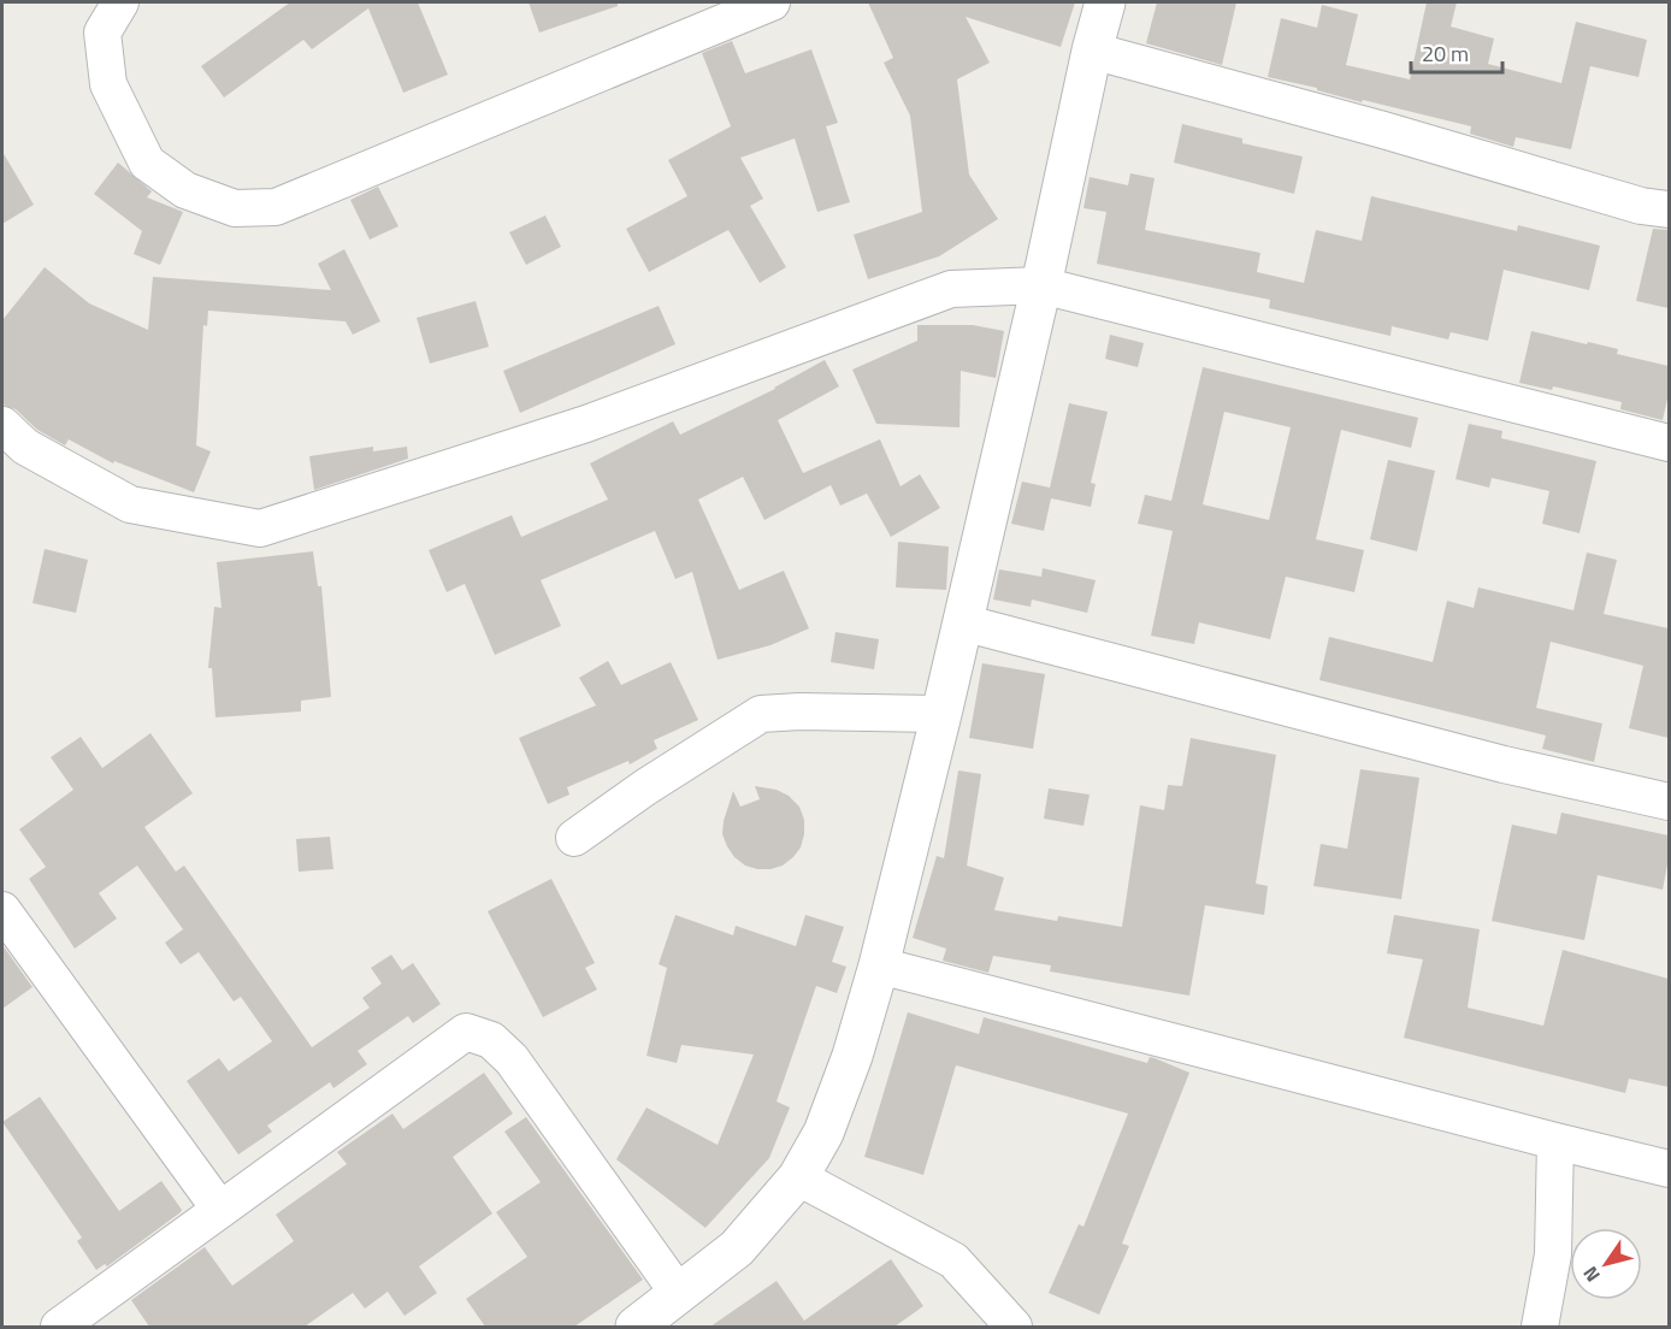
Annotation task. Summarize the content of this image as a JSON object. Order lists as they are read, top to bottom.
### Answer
{
  "scale_bar": "20 m",
  "north": "bottom left"
}
